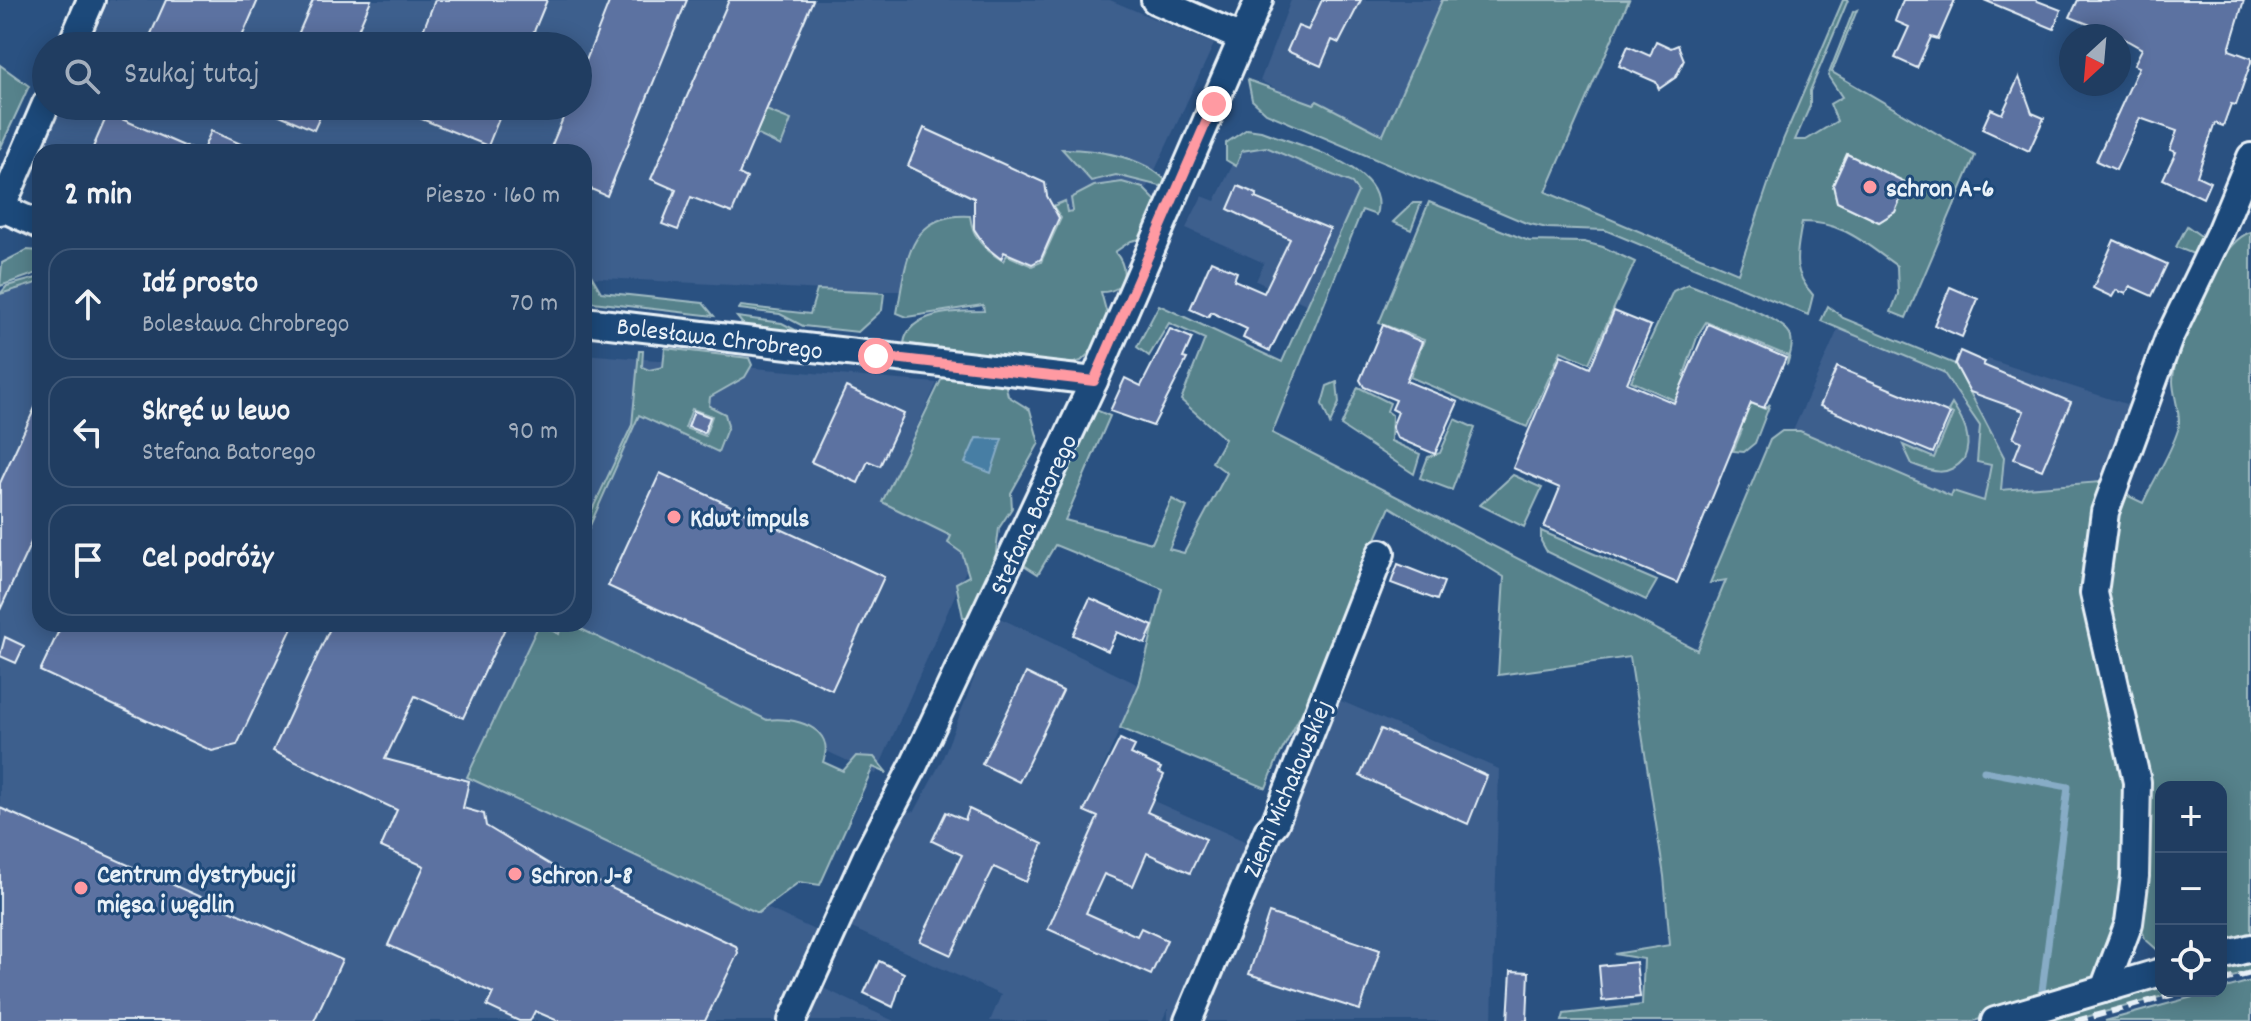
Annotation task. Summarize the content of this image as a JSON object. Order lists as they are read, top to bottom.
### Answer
{
  "streets": {
    "street": ["Bolesława Chrobrego", "Stefana Batorego", "Ziemi Michałowskiej"]
  },
  "crossings": [
    ["Bolesława Chrobrego", "Stefana Batorego"]
  ],
  "places": [
    "schron A-6",
    "Kdwt impuls",
    "Schron J-8",
    "Centrum dystrybucji mięsa i wędlin"
  ],
  "north": "bottom left",
  "page": {
    "search": "Szukaj tutaj",
    "heading": ["2 min", "Pieszo · 160 m"],
    "list": [
      ["Idź prosto", "Bolesława Chrobrego", "70 m"],
      ["Skręć w lewo", "Stefana Batorego", "90 m"],
      "Cel podróży"
    ],
    "map_buttons": ["+", "−"]
  }
}
